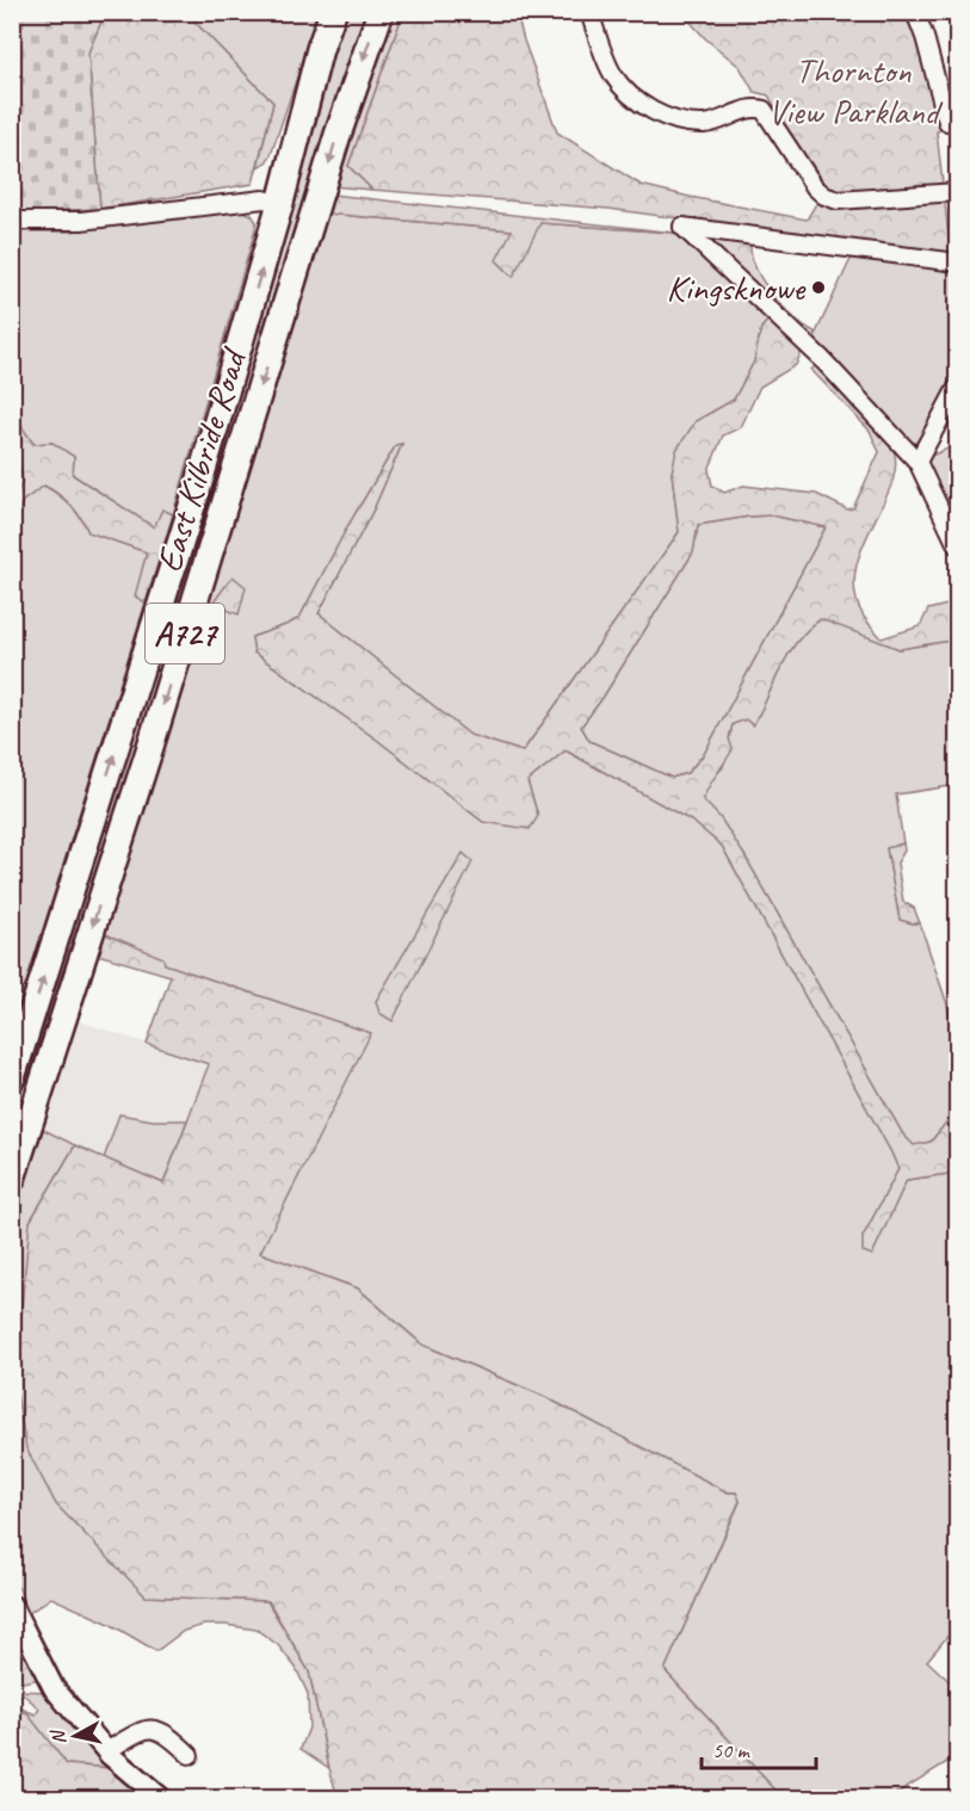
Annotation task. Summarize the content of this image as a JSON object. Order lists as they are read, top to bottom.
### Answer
{
  "streets": {
    "main road": ["East Kilbride Road", "A727"]
  },
  "parks": ["Thornton View Parkland"],
  "places": ["Kingsknowe"],
  "scale_bar": "50 m",
  "north": "left"
}
